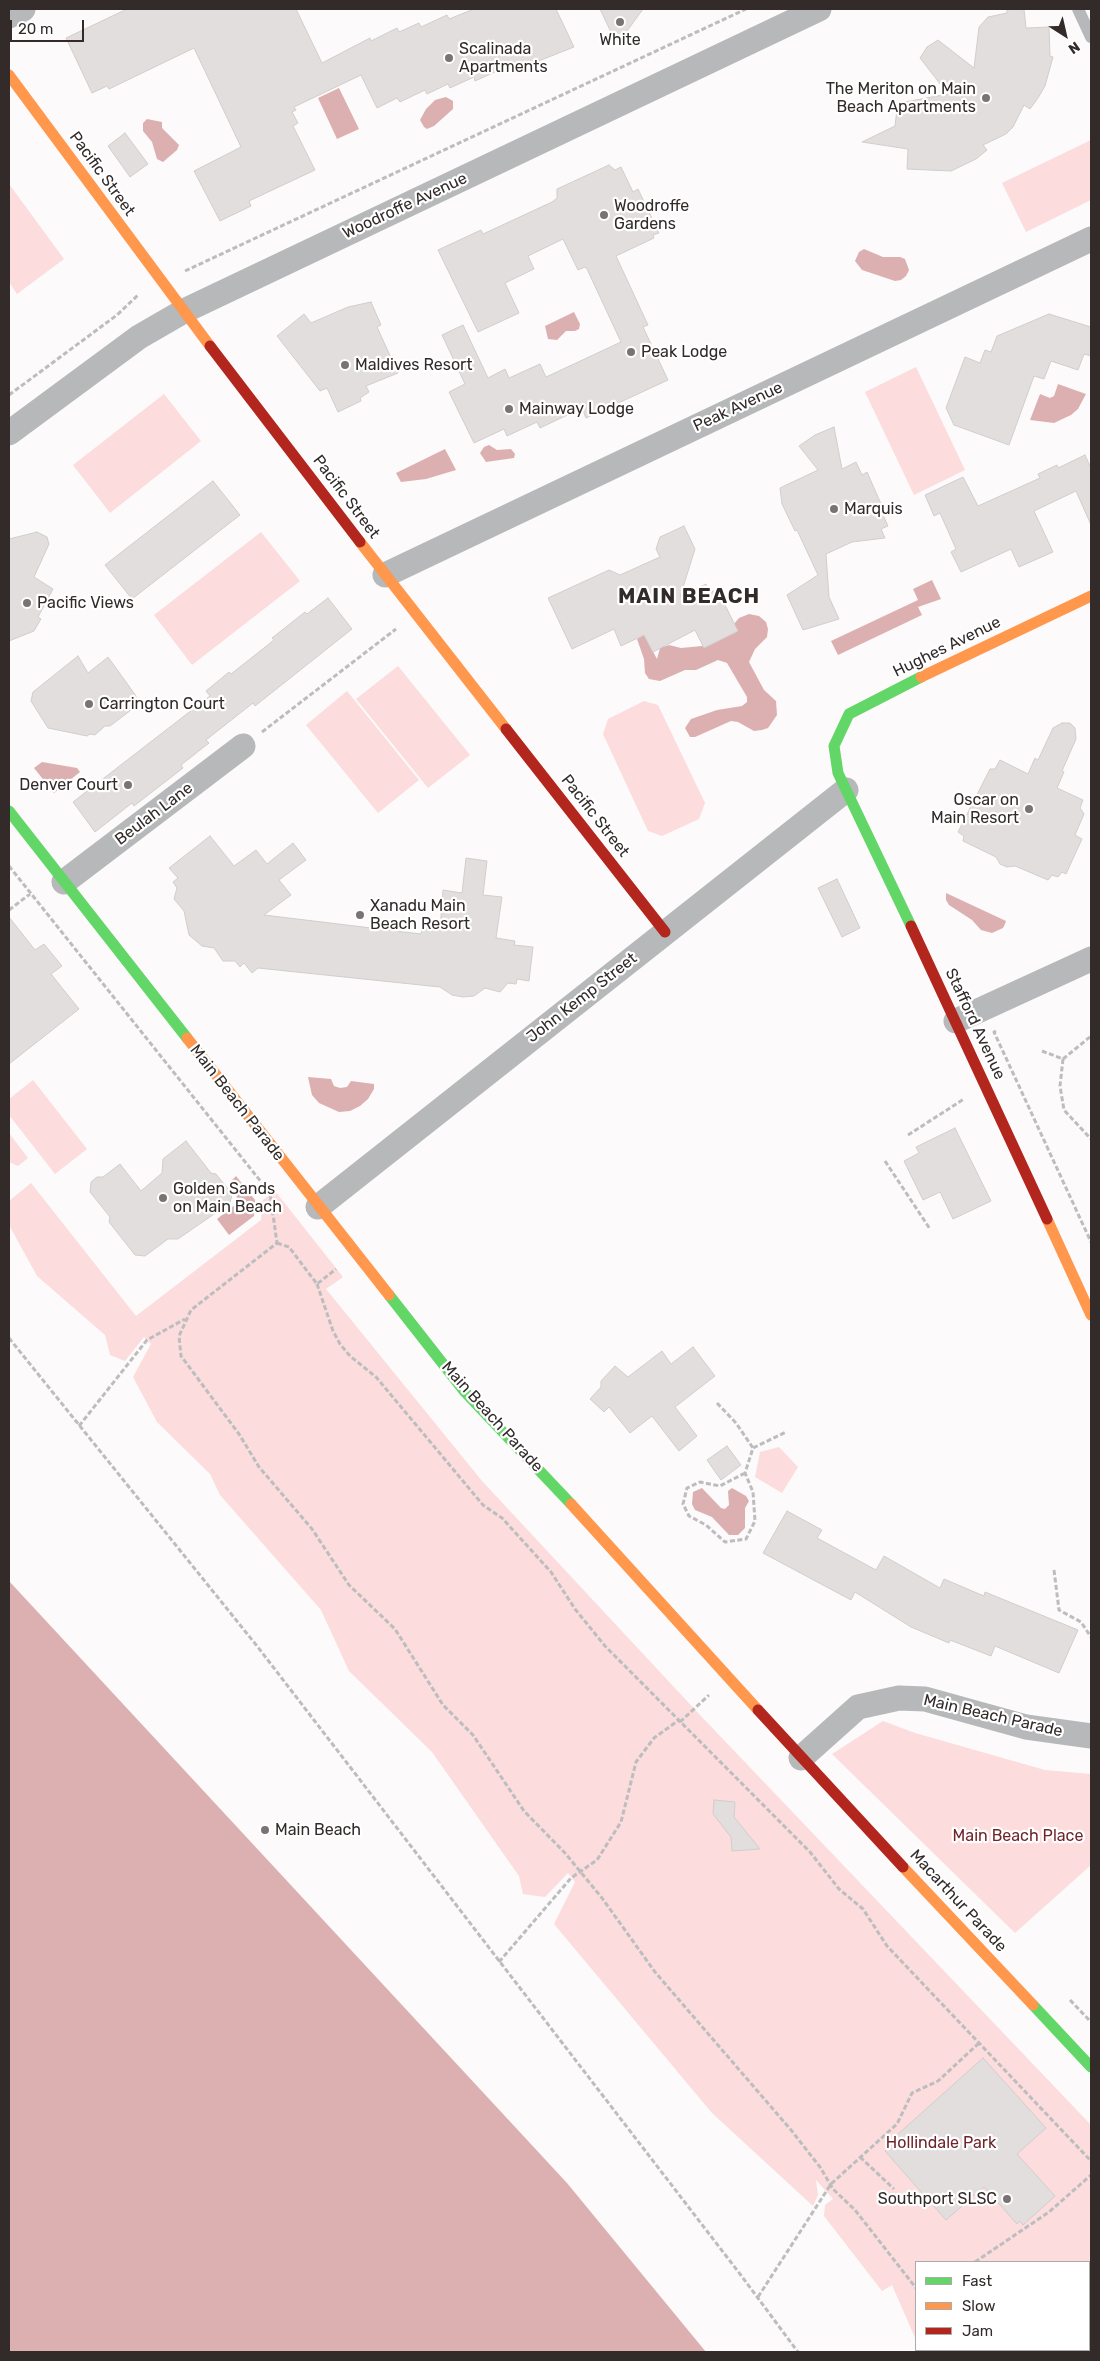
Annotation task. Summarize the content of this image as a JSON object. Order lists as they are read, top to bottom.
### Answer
{
  "streets": {
    "street": [
      "Pacific Street",
      "Woodroffe Avenue",
      "Peak Avenue",
      "Hughes Avenue",
      "Beulah Lane",
      "John Kemp Street",
      "Stafford Avenue",
      "Main Beach Parade",
      "Macarthur Parade"
    ]
  },
  "crossings": [
    ["Pacific Street", "Woodroffe Avenue"],
    ["Pacific Street", "Peak Avenue"],
    ["Pacific Street", "John Kemp Street"],
    ["Hughes Avenue", "Stafford Avenue"],
    ["Beulah Lane", "Main Beach Parade"],
    ["John Kemp Street", "Stafford Avenue"],
    ["John Kemp Street", "Main Beach Parade"],
    ["Main Beach Parade", "Macarthur Parade"]
  ],
  "districts": ["MAIN BEACH"],
  "parks": ["Main Beach Place", "Hollindale Park"],
  "places": [
    "White",
    "Scalinada Apartments",
    "The Meriton on Main Beach Apartments",
    "Woodroffe Gardens",
    "Peak Lodge",
    "Maldives Resort",
    "Mainway Lodge",
    "Marquis",
    "Pacific Views",
    "Carrington Court",
    "Denver Court",
    "Oscar on Main Resort",
    "Xanadu Main Beach Resort",
    "Golden Sands on Main Beach",
    "Main Beach",
    "Southport SLSC"
  ],
  "legend": ["Fast", "Slow", "Jam"],
  "scale_bar": "20 m",
  "north": "bottom right"
}
